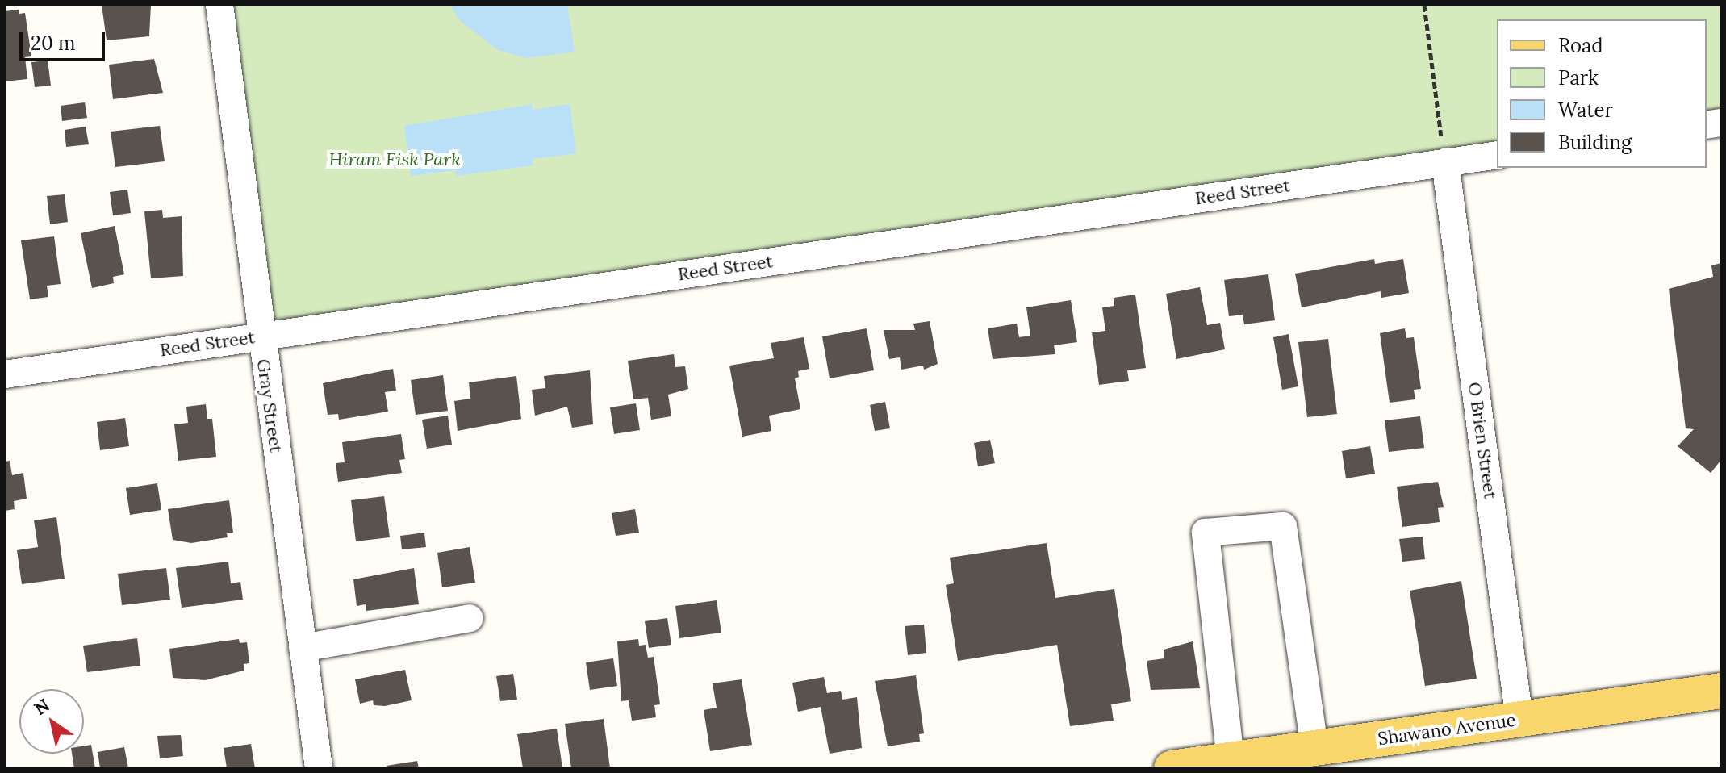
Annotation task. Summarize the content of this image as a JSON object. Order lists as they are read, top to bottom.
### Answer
{
  "streets": {
    "main road": ["Shawano Avenue"],
    "street": ["Reed Street", "Gray Street", "O Brien Street"]
  },
  "crossings": [
    ["Reed Street", "Gray Street"],
    ["Reed Street", "O Brien Street"],
    ["O Brien Street", "Shawano Avenue"]
  ],
  "parks": ["Hiram Fisk Park"],
  "legend": [
    "Road",
    "Park",
    "Water",
    "Building"
  ],
  "scale_bar": "20 m",
  "north": "top left"
}
